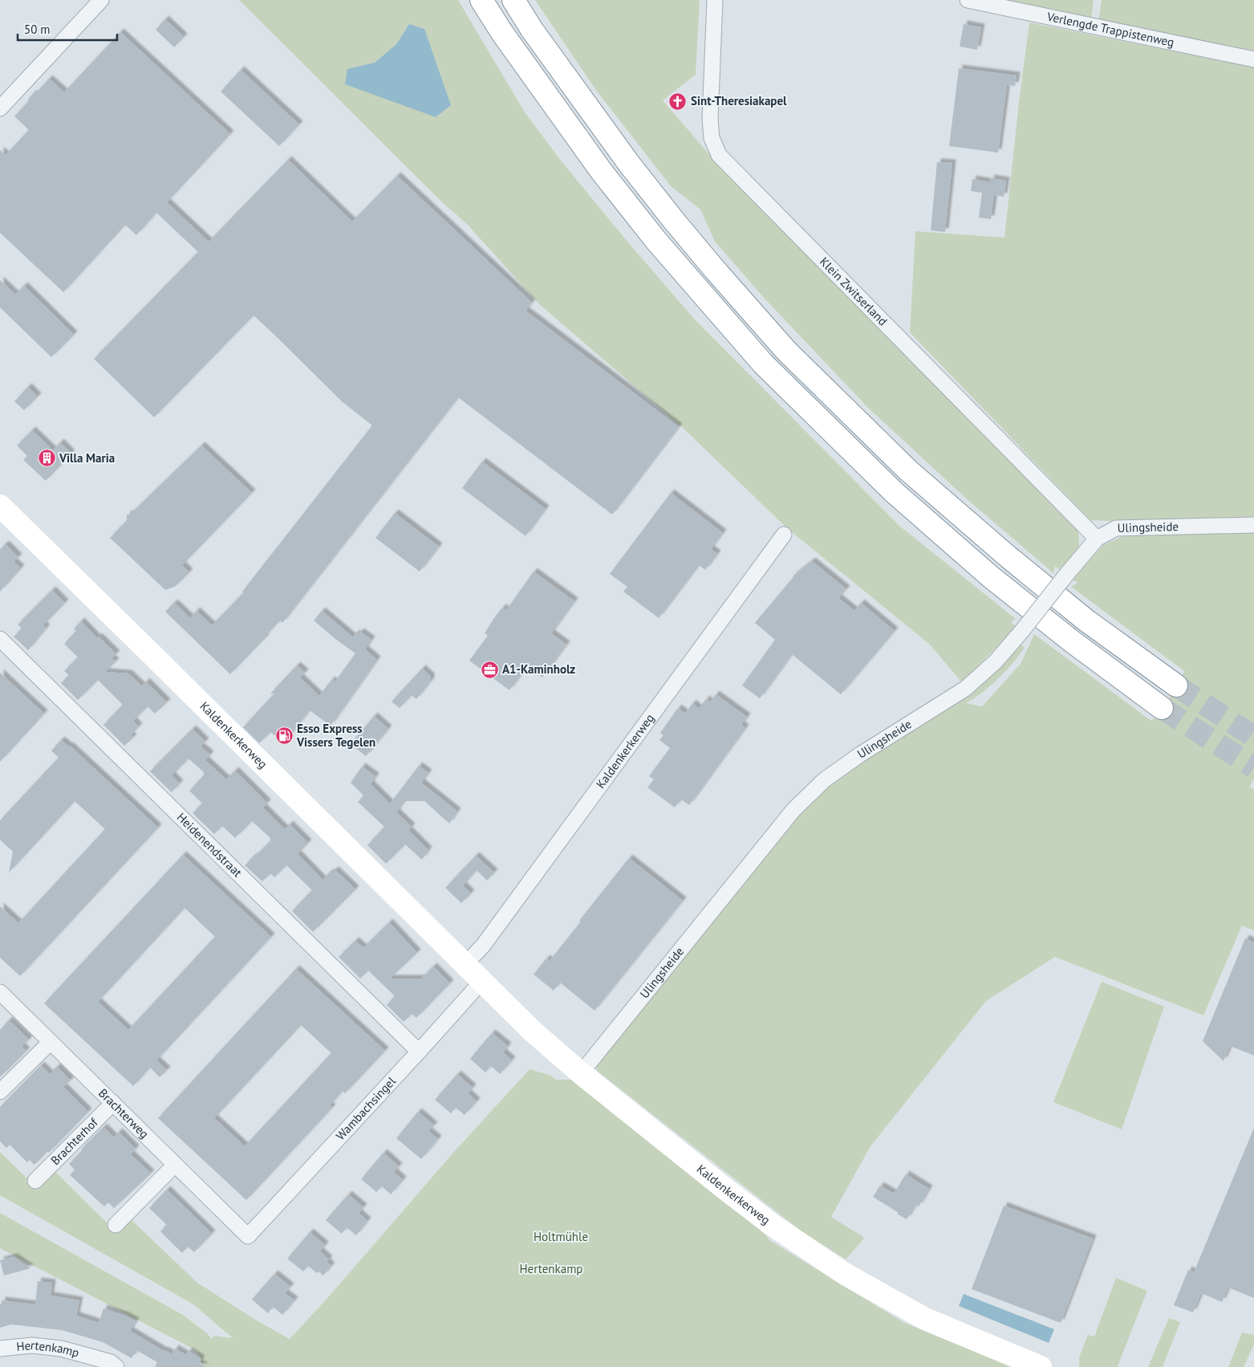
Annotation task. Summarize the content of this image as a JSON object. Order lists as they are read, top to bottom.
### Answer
{
  "streets": {
    "main road": ["Kaldenkerkerweg"],
    "street": [
      "Verlengde Trappistenweg",
      "Klein Zwitserland",
      "Ulingsheide",
      "Heidenendstraat",
      "Wambachsingel",
      "Brachterweg",
      "Brachterhof",
      "Hertenkamp"
    ]
  },
  "crossings": [
    ["Klein Zwitserland", "Ulingsheide"],
    ["Ulingsheide", "Kaldenkerkerweg"],
    ["Kaldenkerkerweg", "Wambachsingel"],
    ["Heidenendstraat", "Wambachsingel"],
    ["Wambachsingel", "Brachterweg"],
    ["Brachterweg", "Brachterhof"]
  ],
  "parks": ["Holtmühle", "Hertenkamp"],
  "places": {
    "church": ["Sint-Theresiakapel"],
    "building": ["Villa Maria"],
    "office": ["A1-Kaminholz"],
    "fuel station": ["Esso Express Vissers Tegelen"]
  },
  "scale_bar": "50 m"
}
